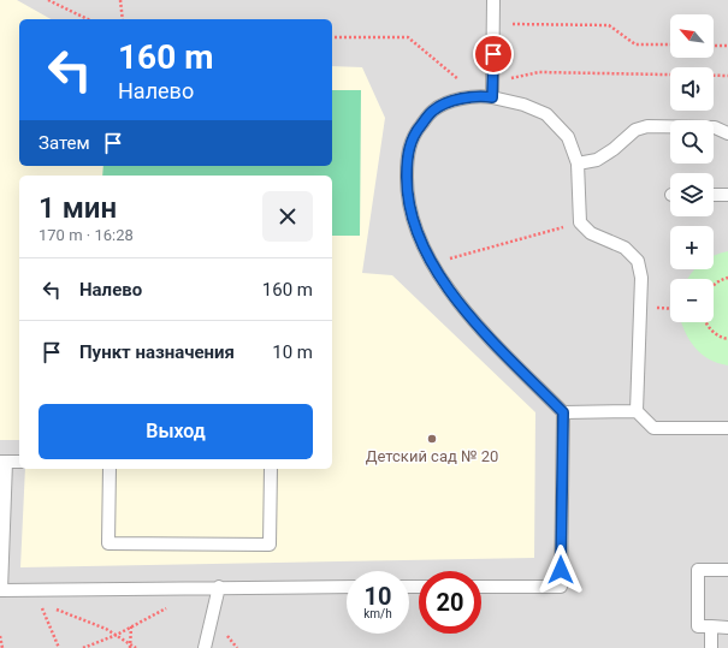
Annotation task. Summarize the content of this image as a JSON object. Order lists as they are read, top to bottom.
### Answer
{
  "places": ["Детский сад № 20"],
  "north": "top left",
  "page": {
    "map_buttons": ["+", "−"],
    "turn": ["160 m", "Налево"],
    "then": "Затем",
    "heading": ["1 мин", "170 m · 16:28"],
    "list": [
      {
        "name": "Налево",
        "value": "160 m"
      },
      {
        "name": "Пункт назначения",
        "value": "10 m"
      }
    ],
    "buttons": "Выход",
    "speed": "10 km/h",
    "limit": "20"
  }
}
